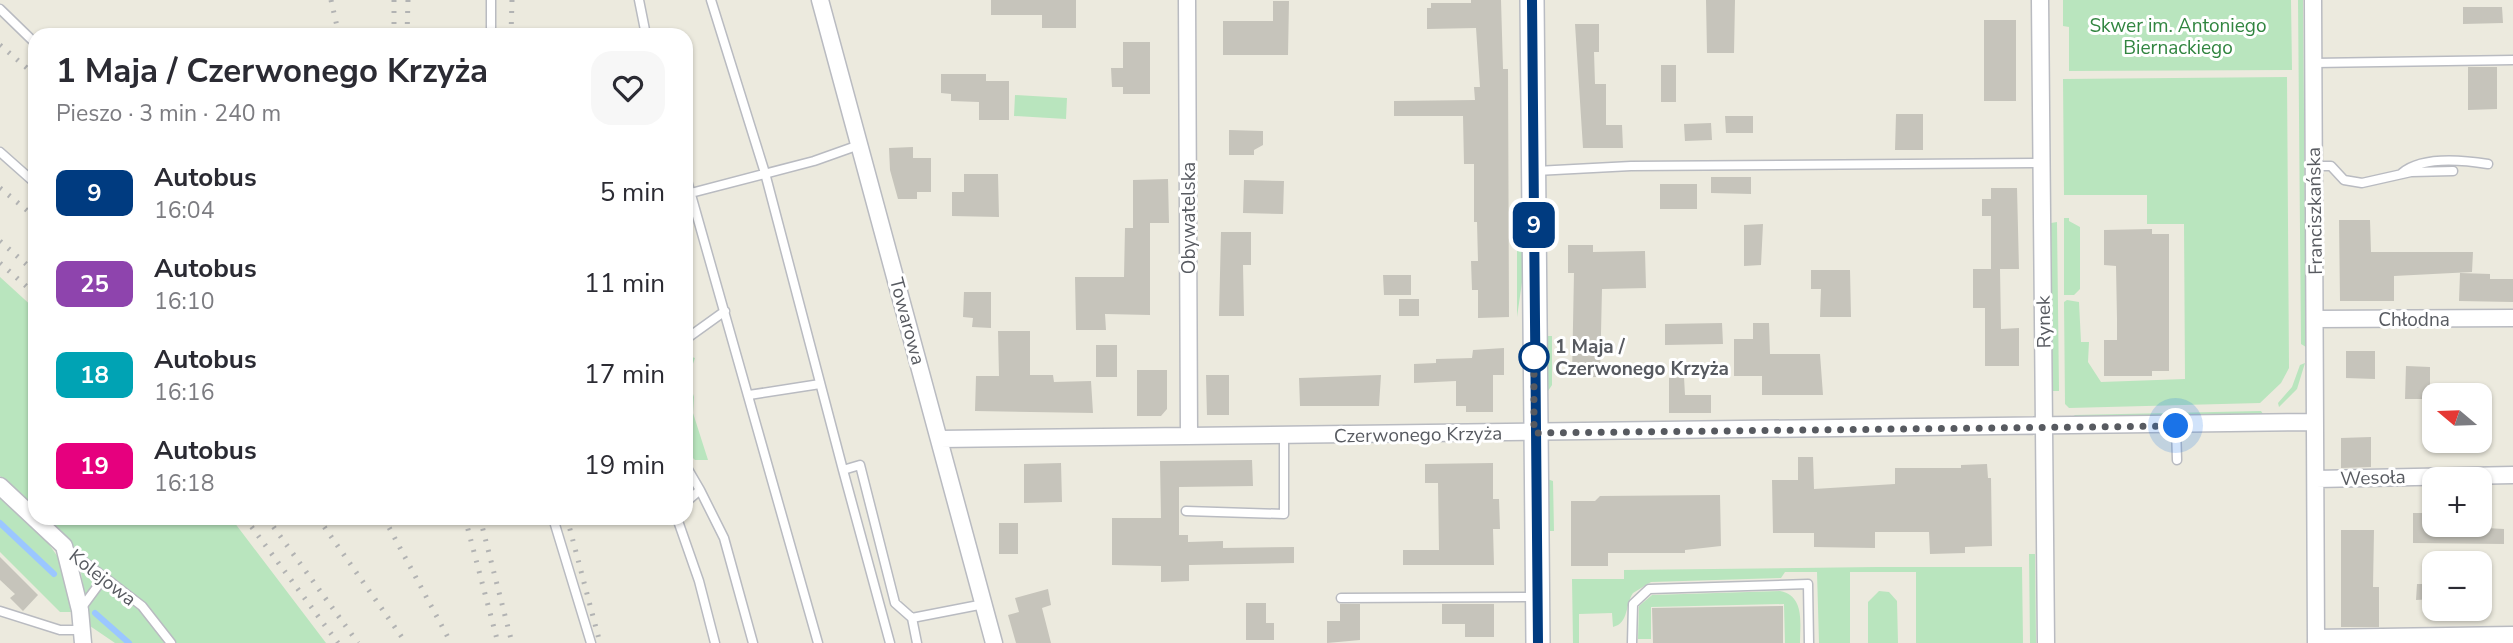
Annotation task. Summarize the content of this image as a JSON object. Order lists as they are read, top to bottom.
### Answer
{
  "streets": {
    "street": [
      "Franciszkańska",
      "Obywatelska",
      "Chłodna",
      "Towarowa",
      "Rynek",
      "Czerwonego Krzyża",
      "Wesoła",
      "Kolejowa"
    ]
  },
  "crossings": [
    ["Franciszkańska", "Chłodna"],
    ["Franciszkańska", "Czerwonego Krzyża"],
    ["Obywatelska", "Czerwonego Krzyża"],
    ["Towarowa", "Czerwonego Krzyża"],
    ["Rynek", "Czerwonego Krzyża"]
  ],
  "parks": ["Skwer im. Antoniego Biernackiego"],
  "places": ["1 Maja / Czerwonego Krzyża"],
  "lines": ["bus line 9"],
  "north": "left",
  "page": {
    "on_map": "9",
    "heading": ["1 Maja / Czerwonego Krzyża", "Pieszo · 3 min · 240 m"],
    "list": [
      {
        "mark": "9",
        "name": "Autobus",
        "note": "16:04",
        "value": "5 min"
      },
      {
        "mark": "25",
        "name": "Autobus",
        "note": "16:10",
        "value": "11 min"
      },
      {
        "mark": "18",
        "name": "Autobus",
        "note": "16:16",
        "value": "17 min"
      },
      {
        "mark": "19",
        "name": "Autobus",
        "note": "16:18",
        "value": "19 min"
      }
    ],
    "map_buttons": ["+", "−"]
  }
}
